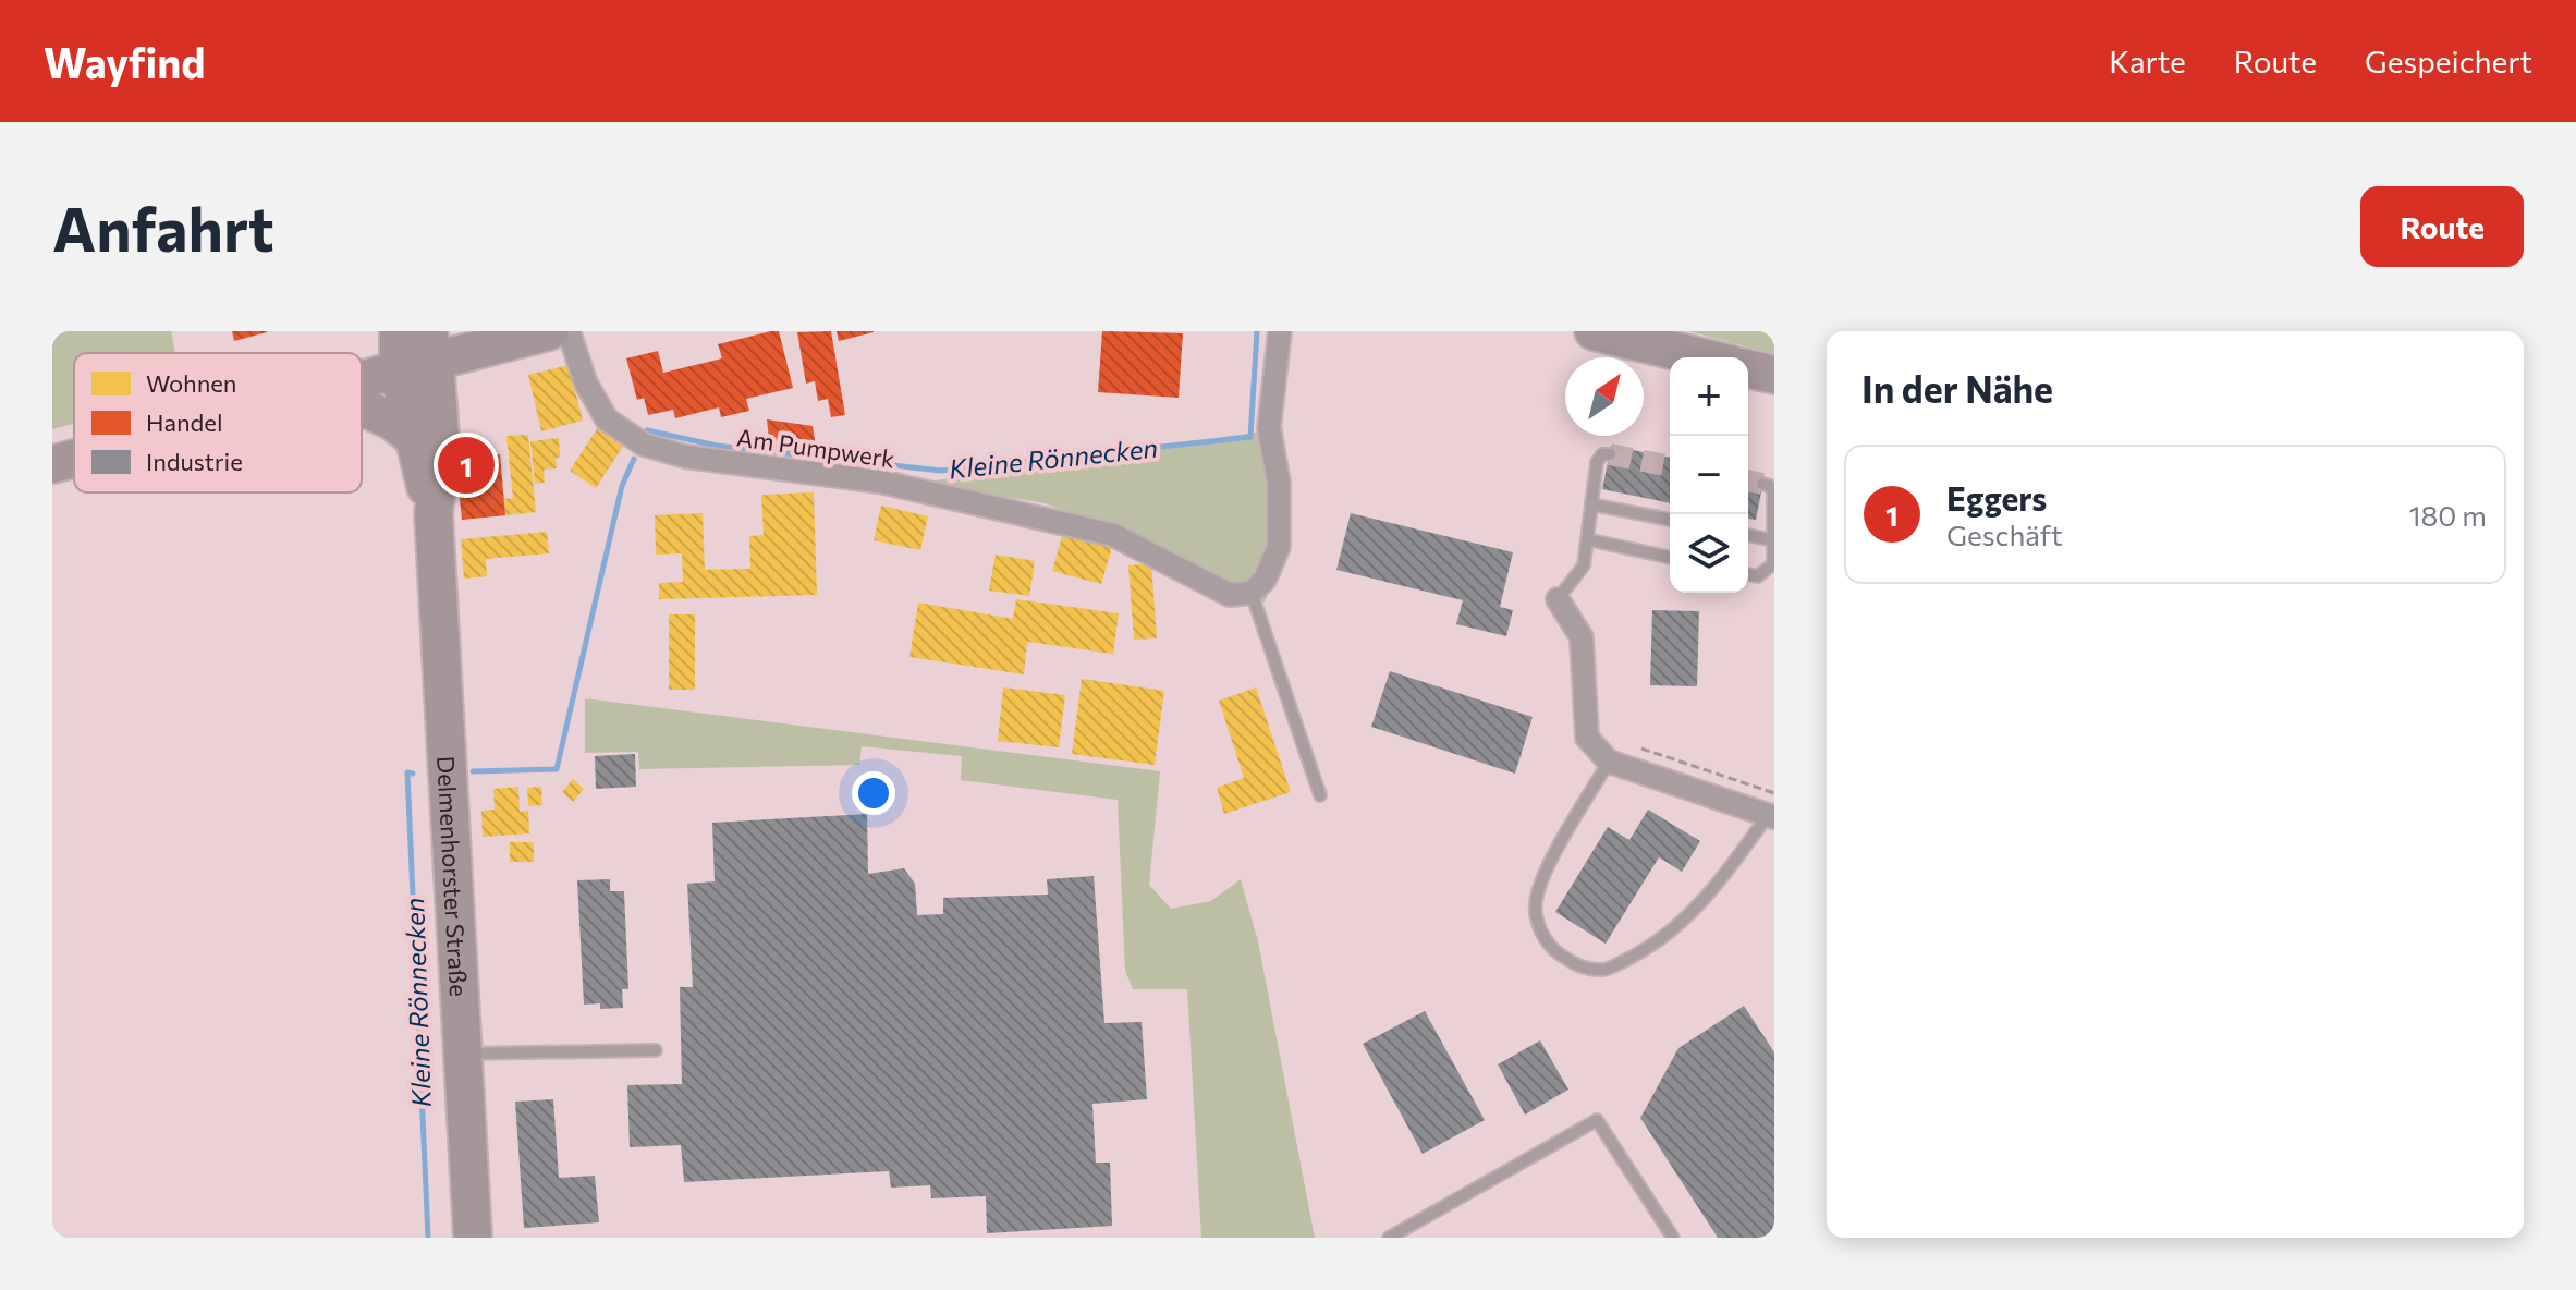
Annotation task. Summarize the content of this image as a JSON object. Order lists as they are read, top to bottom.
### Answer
{
  "streets": {
    "main road": ["Delmenhorster Straße"],
    "street": ["Am Pumpwerk"]
  },
  "water": ["Kleine Rönnecken"],
  "legend": ["Wohnen", "Handel", "Industrie"],
  "north": "top right",
  "page": {
    "header": "Wayfind",
    "nav": ["Karte", "Route", "Gespeichert"],
    "buttons": "Route",
    "title": "Anfahrt",
    "heading": "In der Nähe",
    "map_buttons": ["+", "−"],
    "pins": "1",
    "list": [
      {
        "mark": "1",
        "name": "Eggers",
        "note": "Geschäft",
        "value": "180 m"
      }
    ]
  }
}
